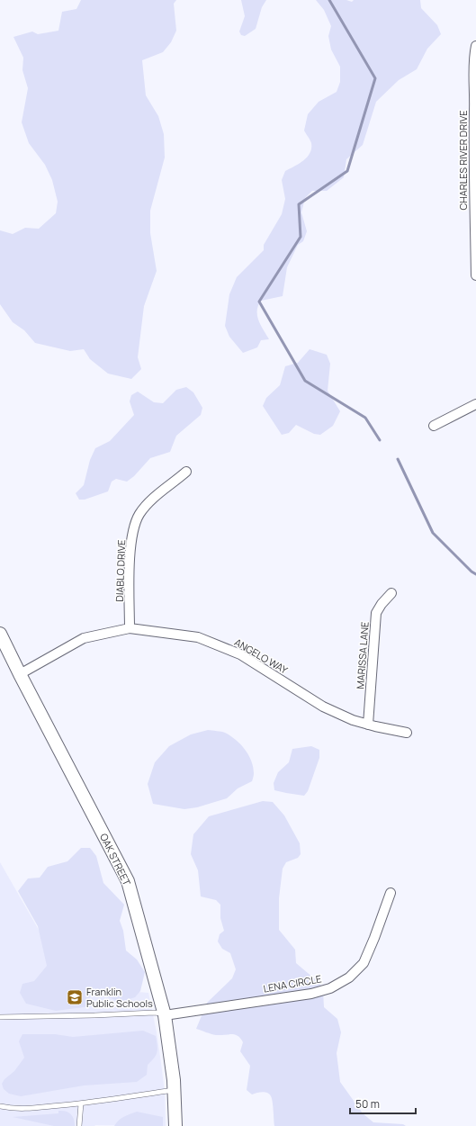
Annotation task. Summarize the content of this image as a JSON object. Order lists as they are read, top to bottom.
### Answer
{
  "streets": {
    "main road": ["OAK STREET"],
    "street": [
      "CHARLES RIVER DRIVE",
      "DIABLO DRIVE",
      "MARISSA LANE",
      "ANGELO WAY",
      "LENA CIRCLE"
    ]
  },
  "crossings": [
    ["DIABLO DRIVE", "ANGELO WAY"],
    ["MARISSA LANE", "ANGELO WAY"],
    ["ANGELO WAY", "OAK STREET"],
    ["OAK STREET", "LENA CIRCLE"]
  ],
  "places": {
    "school or university": ["Franklin Public Schools"]
  },
  "scale_bar": "50 m"
}
